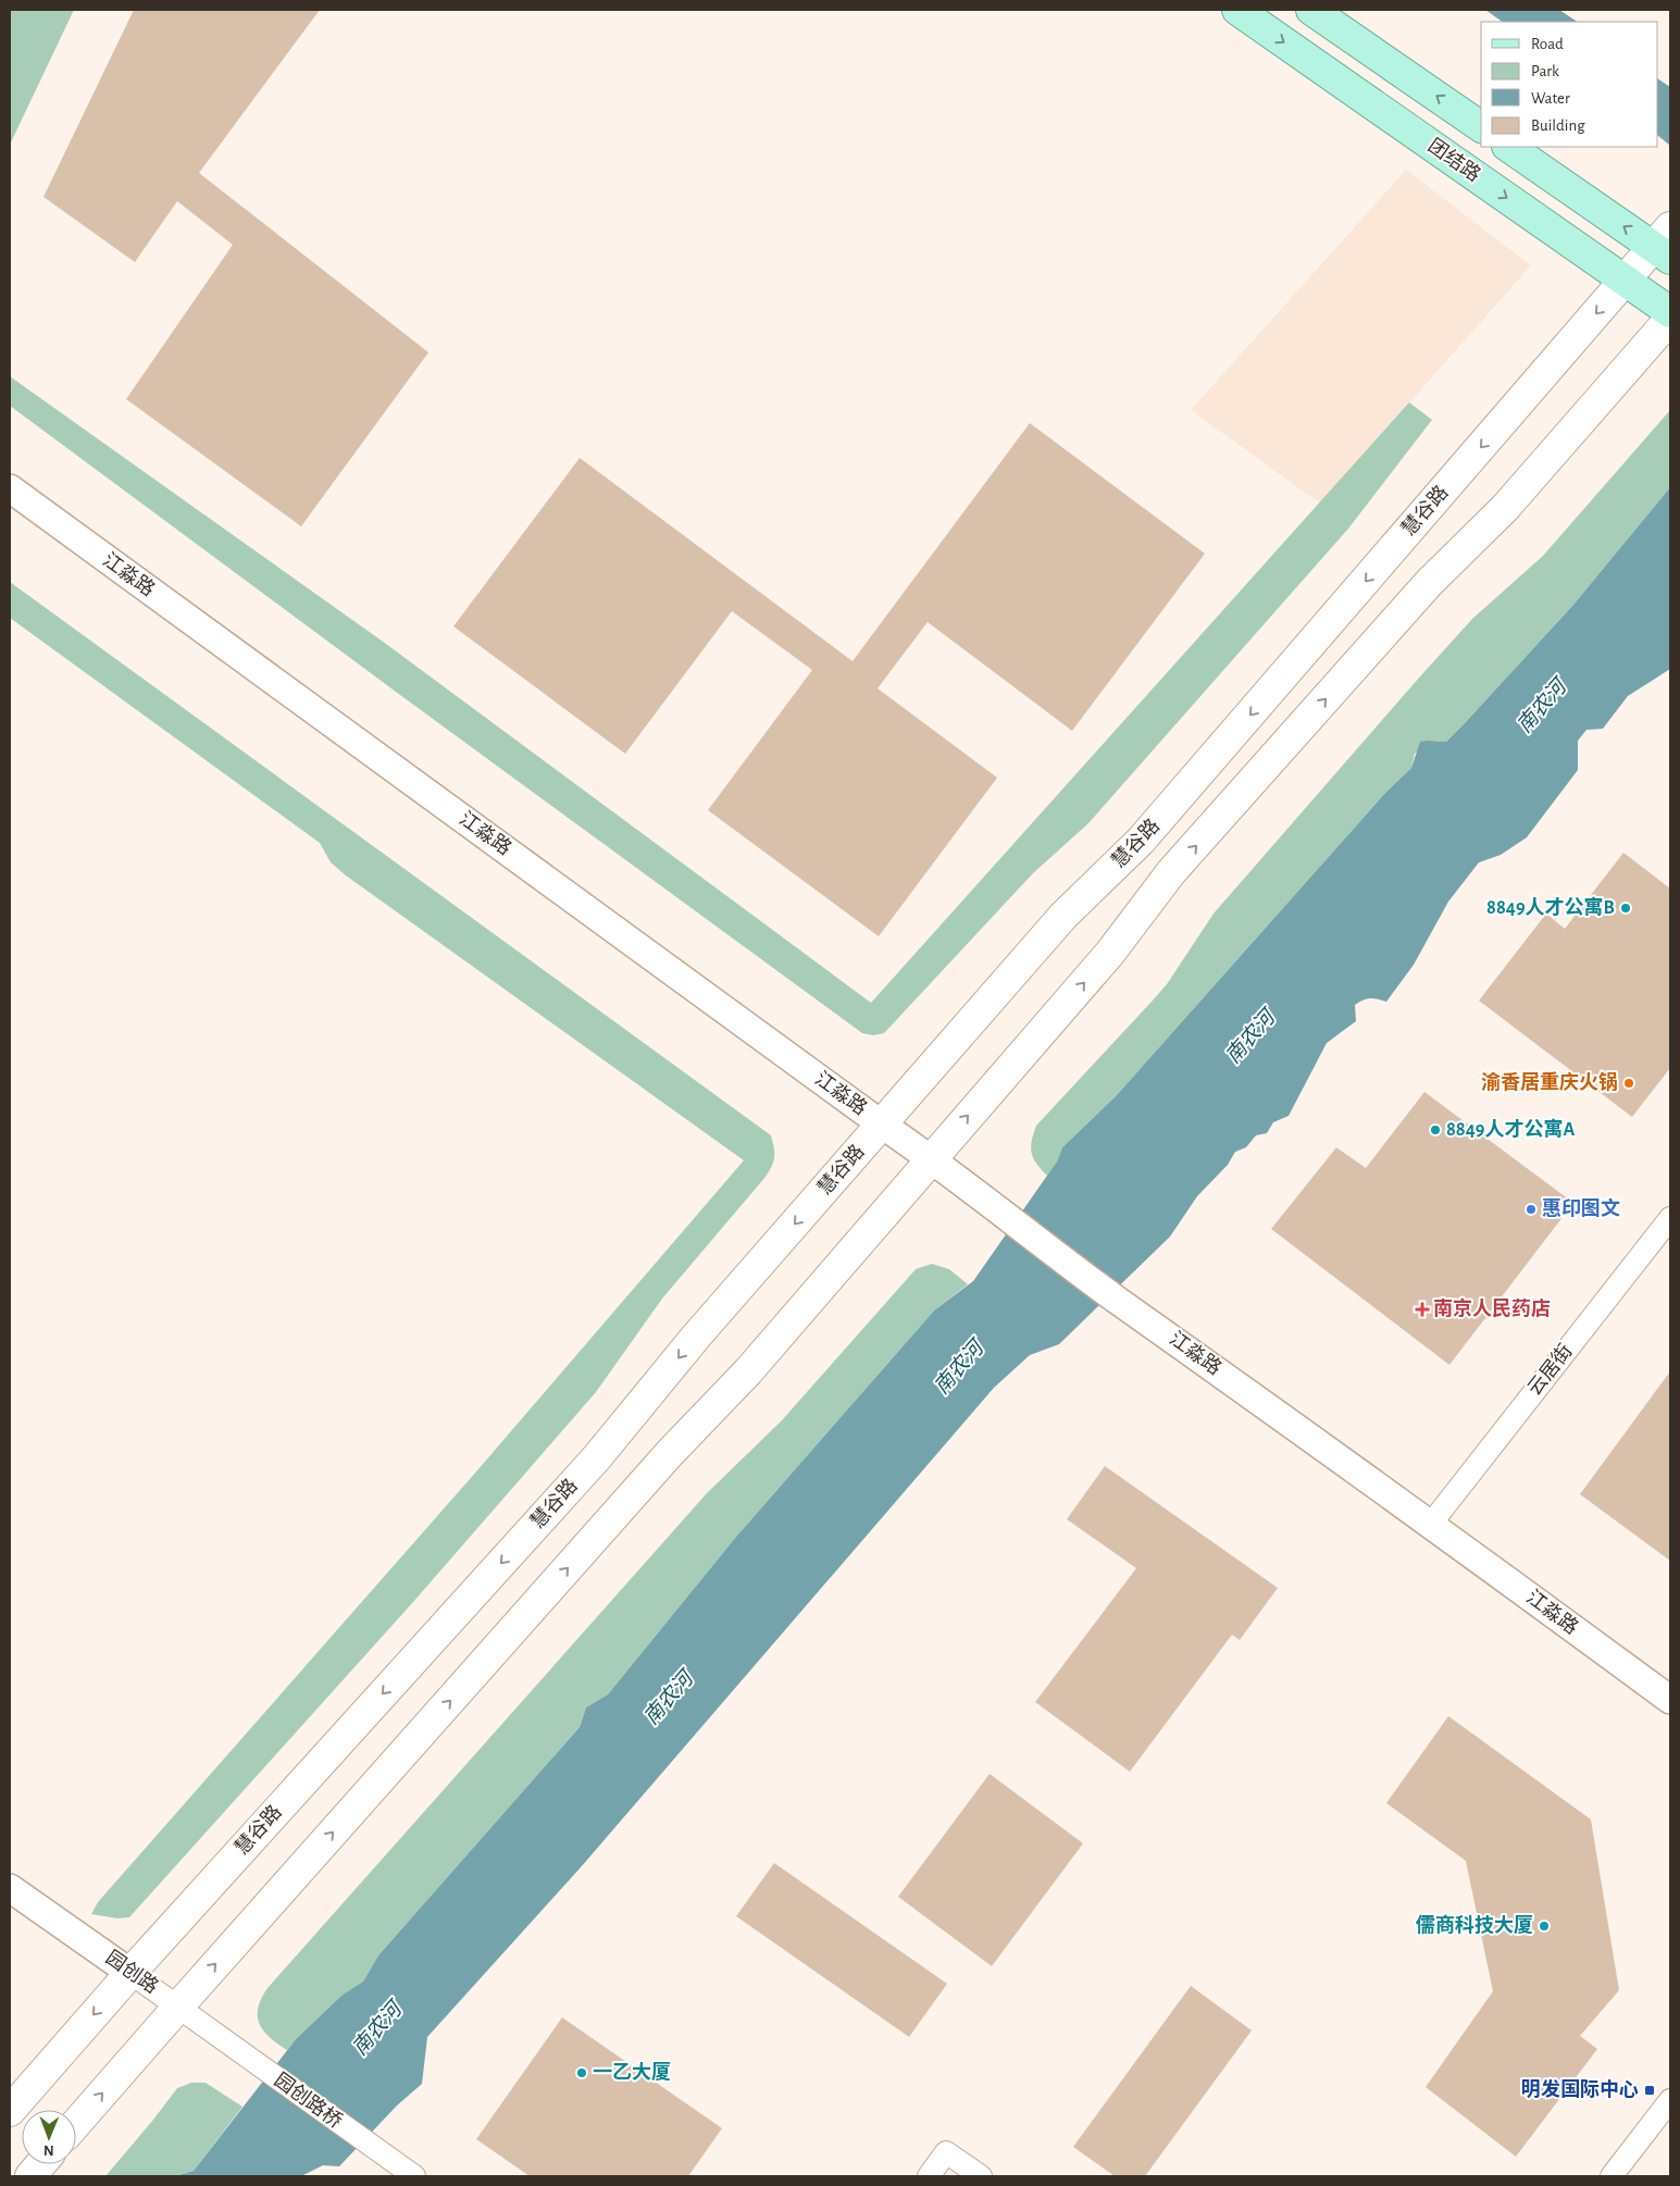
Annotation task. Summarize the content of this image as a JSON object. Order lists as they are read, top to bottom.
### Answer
{
  "streets": {
    "main road": ["团结路", "慧谷路"],
    "street": [
      "江淼路",
      "云居街",
      "园创路",
      "园创路桥"
    ]
  },
  "crossings": [
    ["团结路", "慧谷路"],
    ["慧谷路", "江淼路"],
    ["慧谷路", "园创路"],
    ["江淼路", "云居街"],
    ["园创路", "园创路桥"]
  ],
  "water": ["南农河"],
  "places": {
    "other": [
      "8849人才公寓B",
      "渝香居重庆火锅",
      "8849人才公寓A",
      "惠印图文",
      "儒商科技大厦",
      "一乙大厦"
    ],
    "health": ["南京人民药店"],
    "transit": ["明发国际中心"]
  },
  "legend": [
    "Road",
    "Park",
    "Water",
    "Building"
  ],
  "north": "bottom"
}
